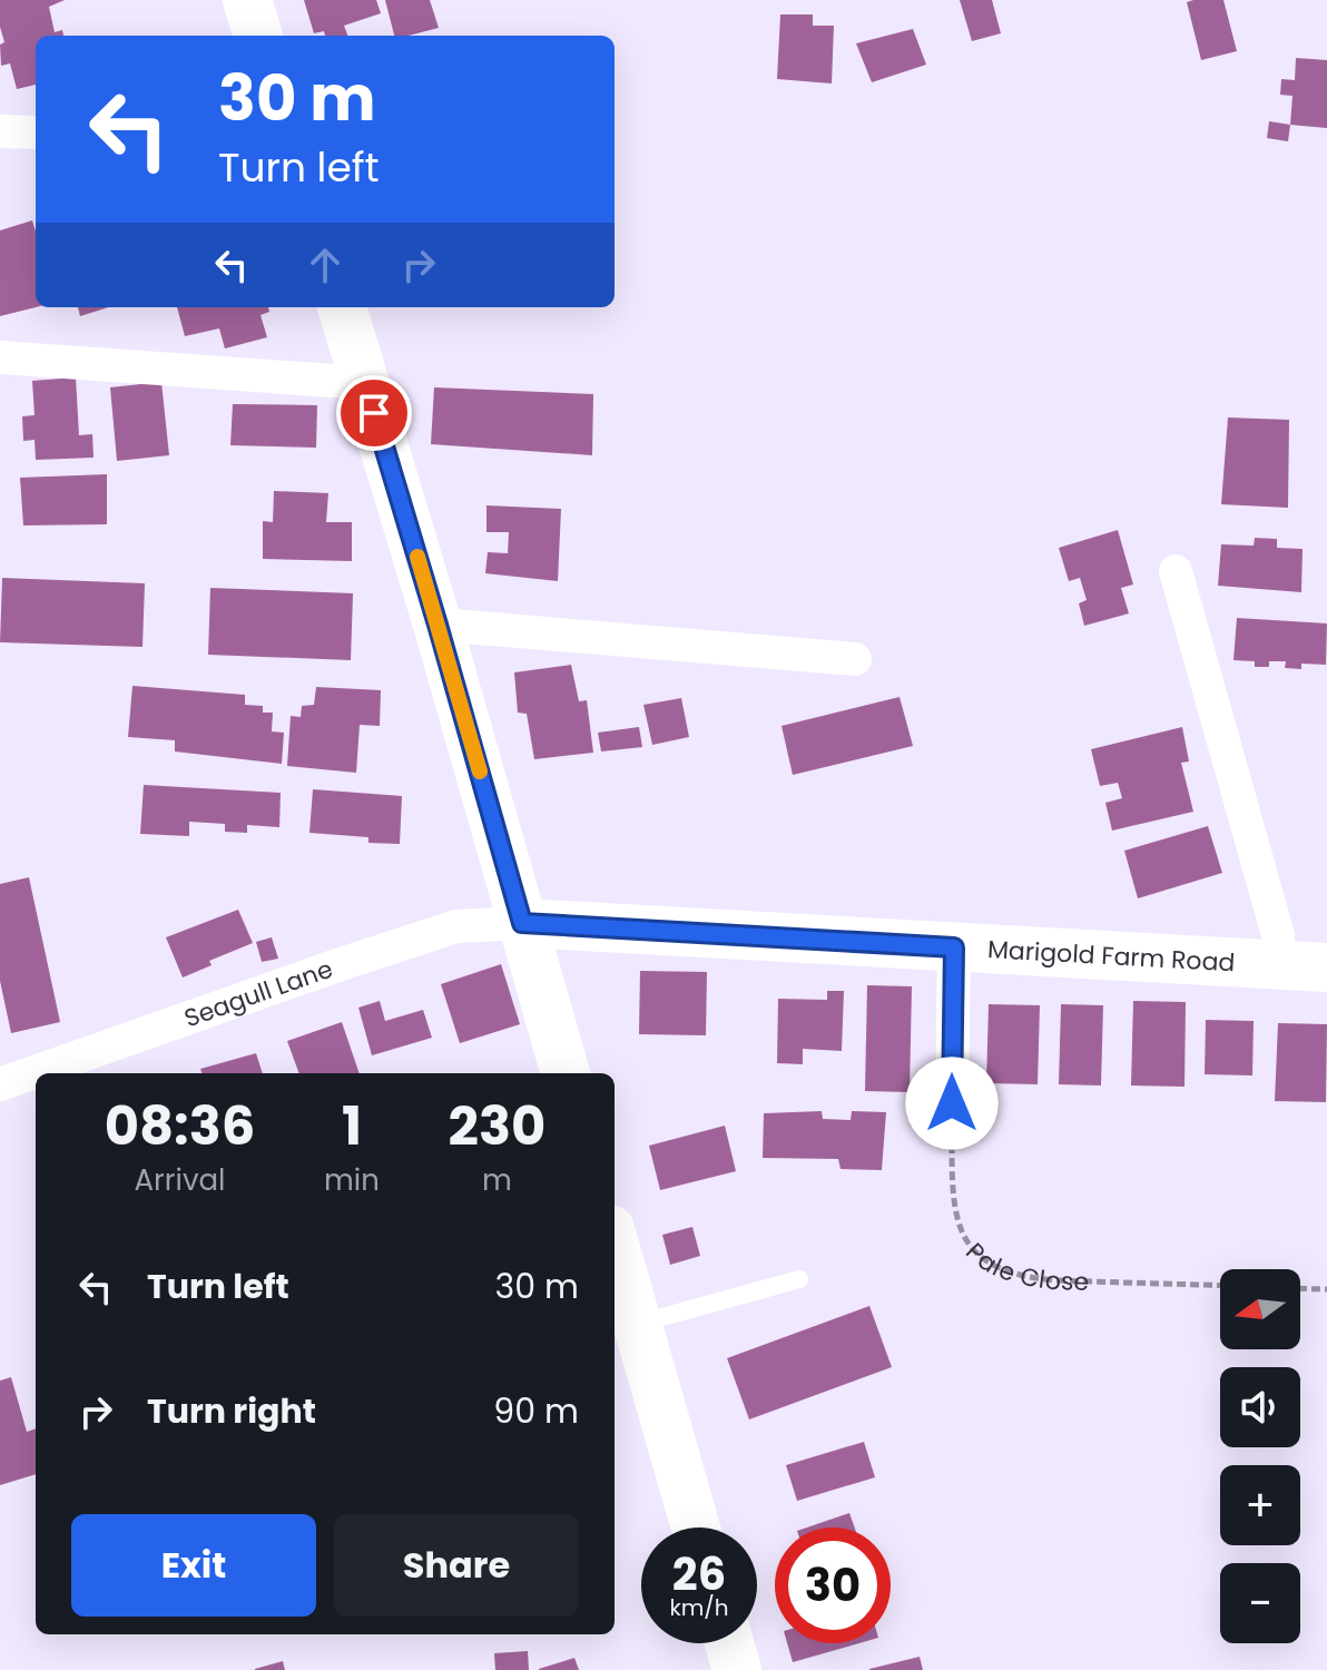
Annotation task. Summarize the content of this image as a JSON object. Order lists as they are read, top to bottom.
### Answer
{
  "streets": {
    "main road": ["Marigold Farm Road"],
    "street": ["Seagull Lane"],
    "path": ["Pale Close"]
  },
  "crossings": [
    ["Marigold Farm Road", "Seagull Lane"]
  ],
  "north": "left",
  "page": {
    "turn": ["30 m", "Turn left"],
    "eta": [
      "08:36",
      "Arrival",
      "1",
      "min",
      "230",
      "m"
    ],
    "list": [
      {
        "name": "Turn left",
        "value": "30 m"
      },
      {
        "name": "Turn right",
        "value": "90 m"
      }
    ],
    "map_buttons": ["+", "−"],
    "buttons": ["Exit", "Share"],
    "speed": "26 km/h",
    "limit": "30"
  }
}
